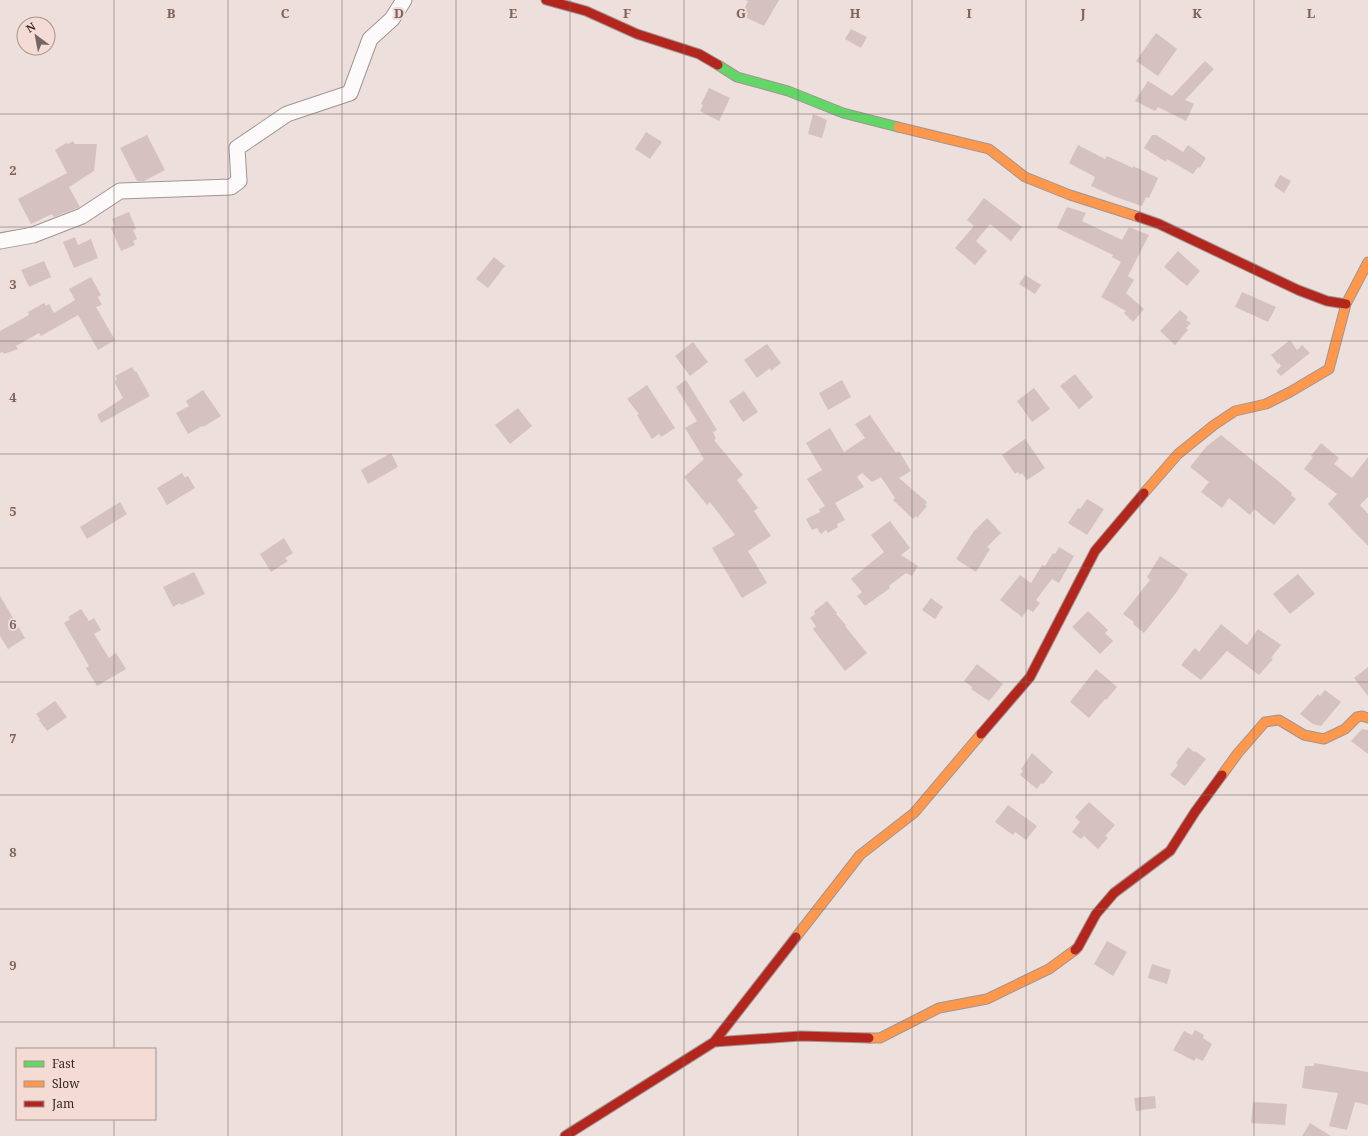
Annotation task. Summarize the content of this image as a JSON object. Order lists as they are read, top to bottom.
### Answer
{
  "legend": ["Fast", "Slow", "Jam"],
  "north": "top left",
  "grid": {
    "columns": [
      "B",
      "C",
      "D",
      "E",
      "F",
      "G",
      "H",
      "I",
      "J",
      "K",
      "L"
    ],
    "rows": [
      "2",
      "3",
      "4",
      "5",
      "6",
      "7",
      "8",
      "9"
    ]
  }
}
